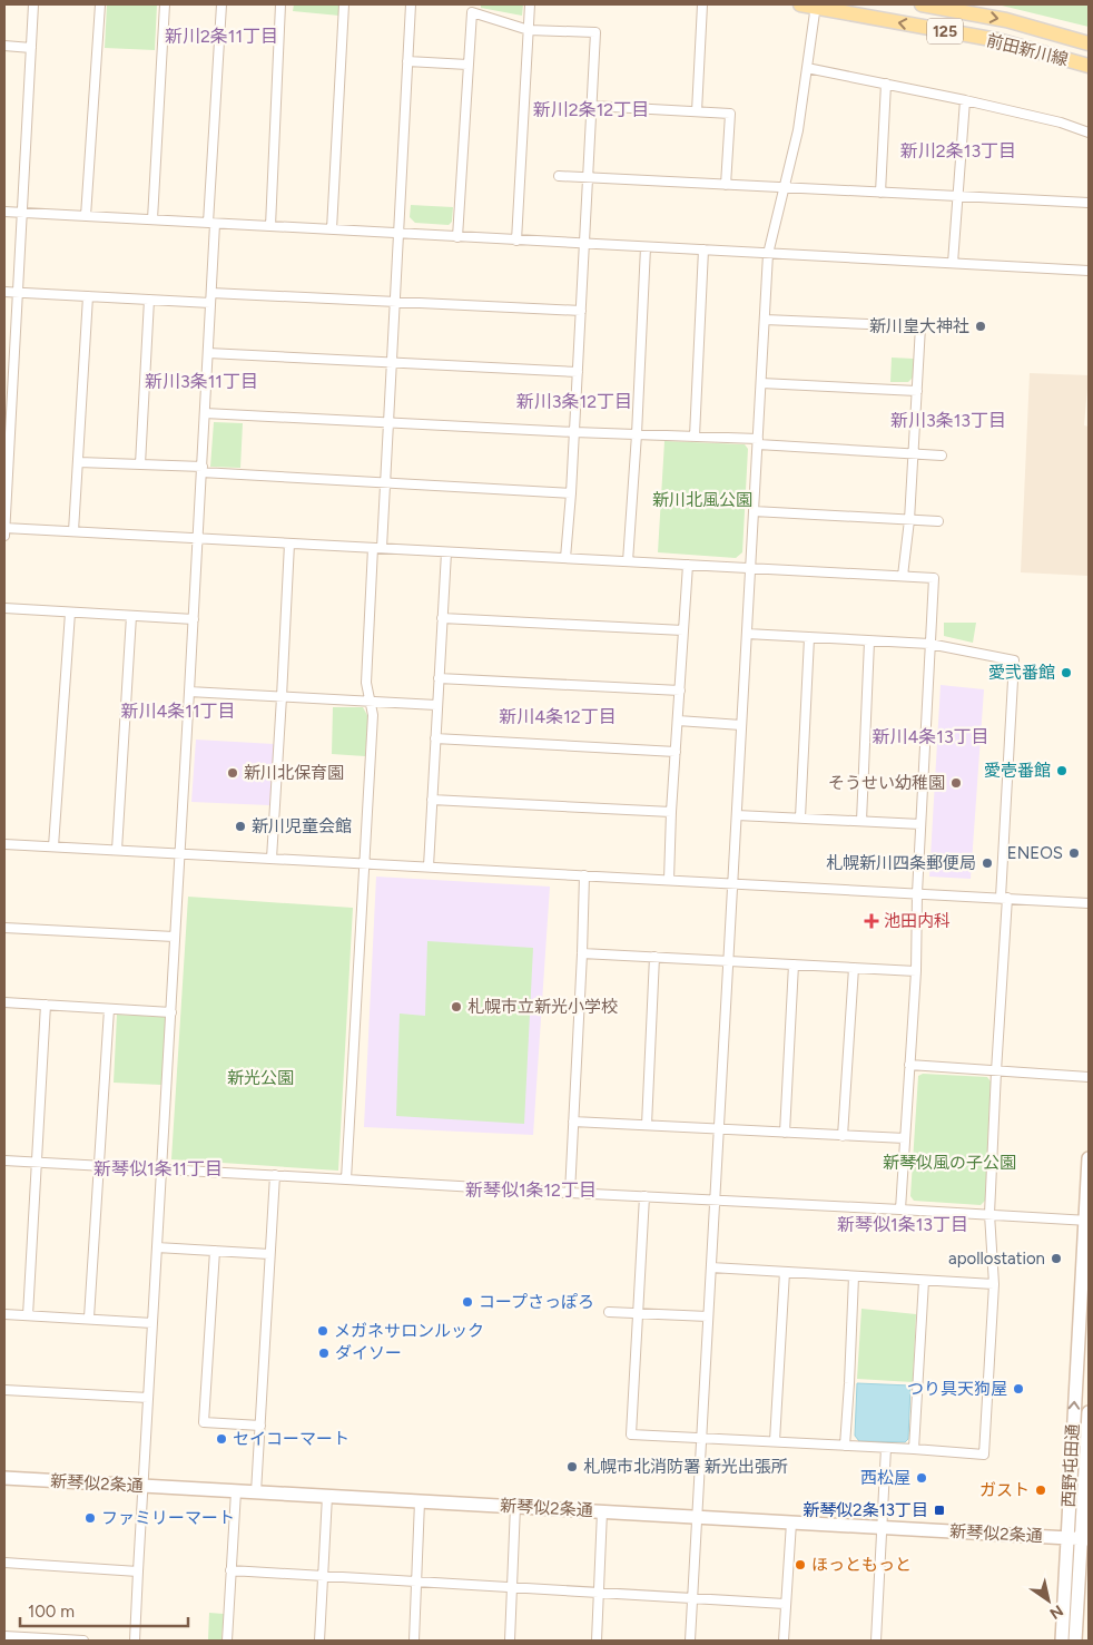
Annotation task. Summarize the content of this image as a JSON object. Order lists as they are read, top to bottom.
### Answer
{
  "streets": {
    "main road": ["125", "前田新川線"],
    "street": ["西野屯田通", "新琴似2条通"]
  },
  "crossings": [
    ["西野屯田通", "新琴似2条通"]
  ],
  "districts": [
    "新川2条11丁目",
    "新川2条12丁目",
    "新川2条13丁目",
    "新川3条11丁目",
    "新川3条12丁目",
    "新川3条13丁目",
    "新川4条11丁目",
    "新川4条12丁目",
    "新川4条13丁目",
    "新琴似1条11丁目",
    "新琴似1条12丁目",
    "新琴似1条13丁目"
  ],
  "parks": ["新川北風公園", "新光公園", "新琴似風の子公園"],
  "places": {
    "other": [
      "新川皇大神社",
      "愛弐番館",
      "愛壱番館",
      "新川北保育園",
      "そうせい幼稚園",
      "新川児童会館",
      "ENEOS",
      "札幌新川四条郵便局",
      "札幌市立新光小学校",
      "apollostation",
      "コープさっぽろ",
      "メガネサロンルック",
      "ダイソー",
      "つり具天狗屋",
      "セイコーマート",
      "札幌市北消防署 新光出張所",
      "西松屋",
      "ガスト",
      "ファミリーマート",
      "ほっともっと"
    ],
    "health": ["池田内科"],
    "transit": ["新琴似2条13丁目"]
  },
  "scale_bar": "100 m",
  "north": "bottom right"
}
